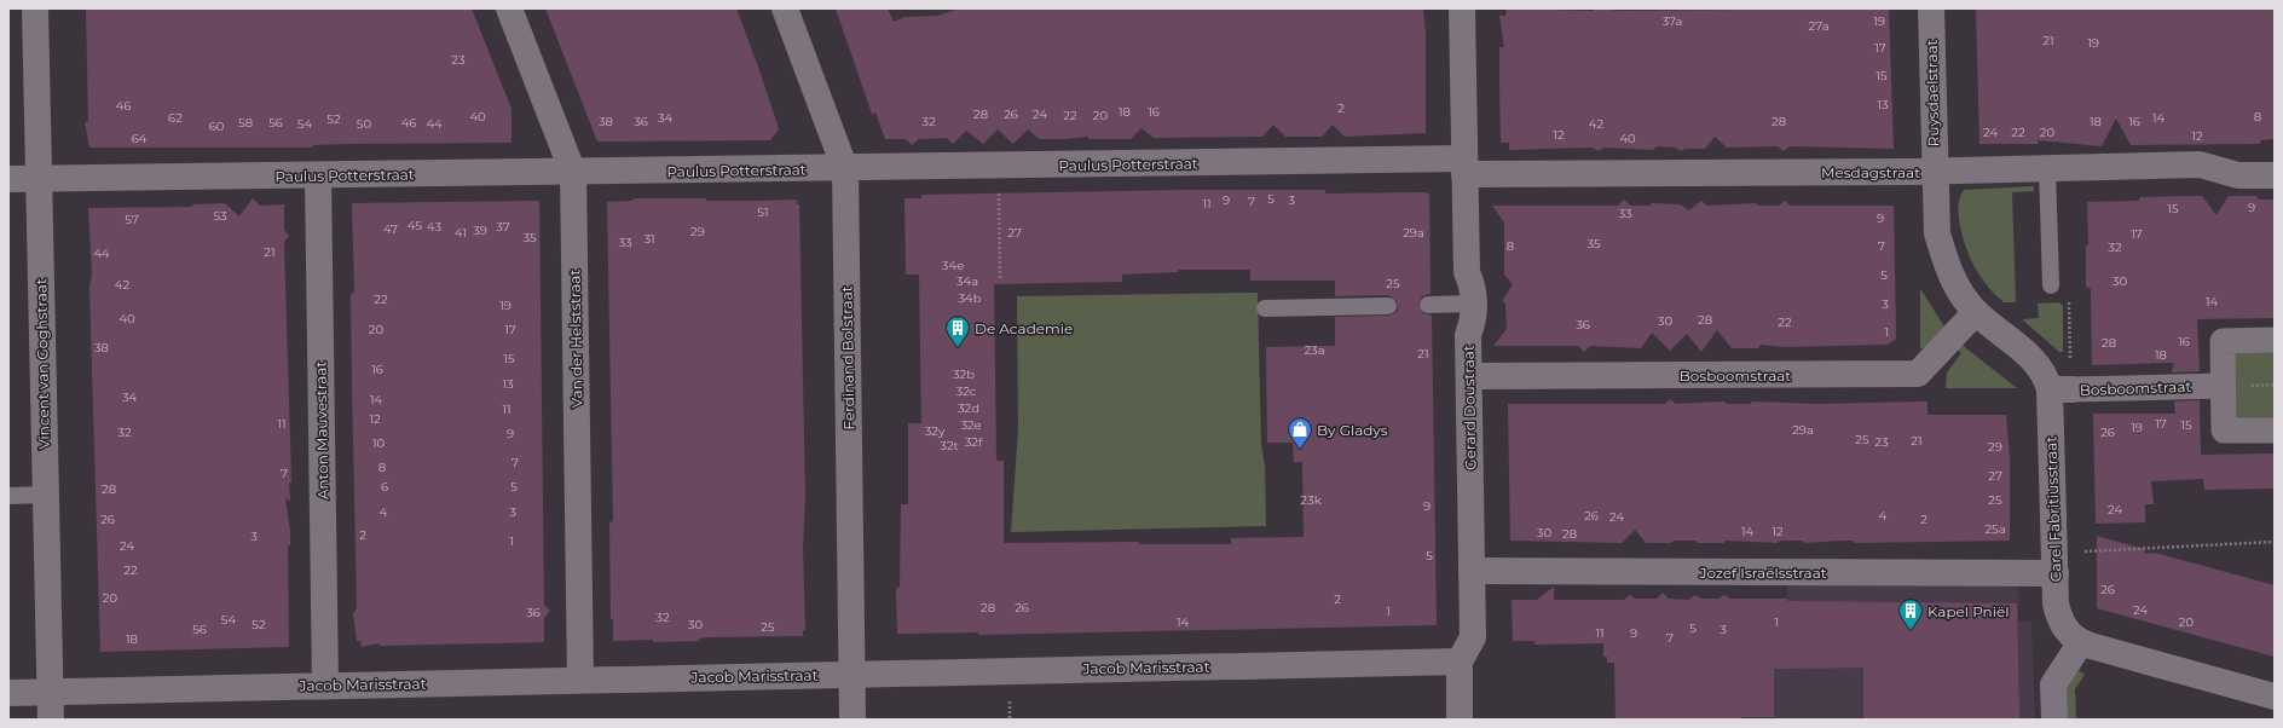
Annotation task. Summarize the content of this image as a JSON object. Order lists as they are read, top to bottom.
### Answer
{
  "streets": {
    "street": [
      "Ruysdaelstraat",
      "Paulus Potterstraat",
      "Mesdagstraat",
      "Van der Helststraat",
      "Ferdinand Bolstraat",
      "Vincent van Goghstraat",
      "Bosboomstraat",
      "Gerard Doustraat",
      "Anton Mauvestraat",
      "Carel Fabritiusstraat",
      "Jozef Israëlsstraat",
      "Jacob Marisstraat"
    ]
  },
  "crossings": [
    ["Ruysdaelstraat", "Mesdagstraat"],
    ["Ruysdaelstraat", "Bosboomstraat"],
    ["Ruysdaelstraat", "Carel Fabritiusstraat"],
    ["Paulus Potterstraat", "Mesdagstraat"],
    ["Paulus Potterstraat", "Van der Helststraat"],
    ["Paulus Potterstraat", "Ferdinand Bolstraat"],
    ["Paulus Potterstraat", "Vincent van Goghstraat"],
    ["Paulus Potterstraat", "Gerard Doustraat"],
    ["Paulus Potterstraat", "Anton Mauvestraat"],
    ["Mesdagstraat", "Gerard Doustraat"],
    ["Van der Helststraat", "Jacob Marisstraat"],
    ["Ferdinand Bolstraat", "Jacob Marisstraat"],
    ["Vincent van Goghstraat", "Jacob Marisstraat"],
    ["Bosboomstraat", "Gerard Doustraat"],
    ["Bosboomstraat", "Carel Fabritiusstraat"],
    ["Gerard Doustraat", "Jozef Israëlsstraat"],
    ["Gerard Doustraat", "Jacob Marisstraat"],
    ["Anton Mauvestraat", "Jacob Marisstraat"],
    ["Carel Fabritiusstraat", "Jozef Israëlsstraat"]
  ],
  "places": {
    "building": ["De Academie", "Kapel Pniël"],
    "shop": ["By Gladys"]
  },
  "house_numbers": [
    "37a",
    "19",
    "27a",
    "21",
    "19",
    "17",
    "23",
    "15",
    "13",
    "46",
    "2",
    "18",
    "16",
    "28",
    "26",
    "24",
    "22",
    "20",
    "40",
    "8",
    "62",
    "34",
    "14",
    "52",
    "38",
    "36",
    "32",
    "28",
    "18",
    "16",
    "58",
    "56",
    "46",
    "54",
    "50",
    "44",
    "42",
    "60",
    "24",
    "22",
    "20",
    "12",
    "12",
    "64",
    "40",
    "5",
    "9",
    "3",
    "7",
    "11",
    "9",
    "15",
    "51",
    "33",
    "53",
    "9",
    "57",
    "45",
    "43",
    "37",
    "47",
    "39",
    "29",
    "41",
    "27",
    "29a",
    "17",
    "35",
    "31",
    "33",
    "35",
    "8",
    "7",
    "32",
    "21",
    "44",
    "34e",
    "5",
    "34a",
    "30",
    "25",
    "42",
    "34b",
    "22",
    "14",
    "3",
    "19",
    "40",
    "28",
    "30",
    "22",
    "36",
    "20",
    "17",
    "1",
    "16",
    "28",
    "38",
    "23a",
    "21",
    "18",
    "15",
    "16",
    "32b",
    "13",
    "32c",
    "34",
    "14",
    "32d",
    "11",
    "12",
    "11",
    "17",
    "32e",
    "15",
    "19",
    "29a",
    "32y",
    "32",
    "26",
    "9",
    "25",
    "21",
    "32f",
    "23",
    "10",
    "32t",
    "29",
    "7",
    "8",
    "7",
    "27",
    "6",
    "5",
    "28",
    "23k",
    "25",
    "9",
    "24",
    "4",
    "3",
    "26",
    "4",
    "24",
    "26",
    "2",
    "25a",
    "14",
    "12",
    "30",
    "28",
    "2",
    "3",
    "1",
    "24",
    "5",
    "22",
    "26",
    "20",
    "2",
    "28",
    "26",
    "24",
    "1",
    "36",
    "32",
    "54",
    "14",
    "1",
    "20",
    "52",
    "30",
    "25",
    "5",
    "56",
    "3",
    "11",
    "9",
    "7",
    "18"
  ]
}
